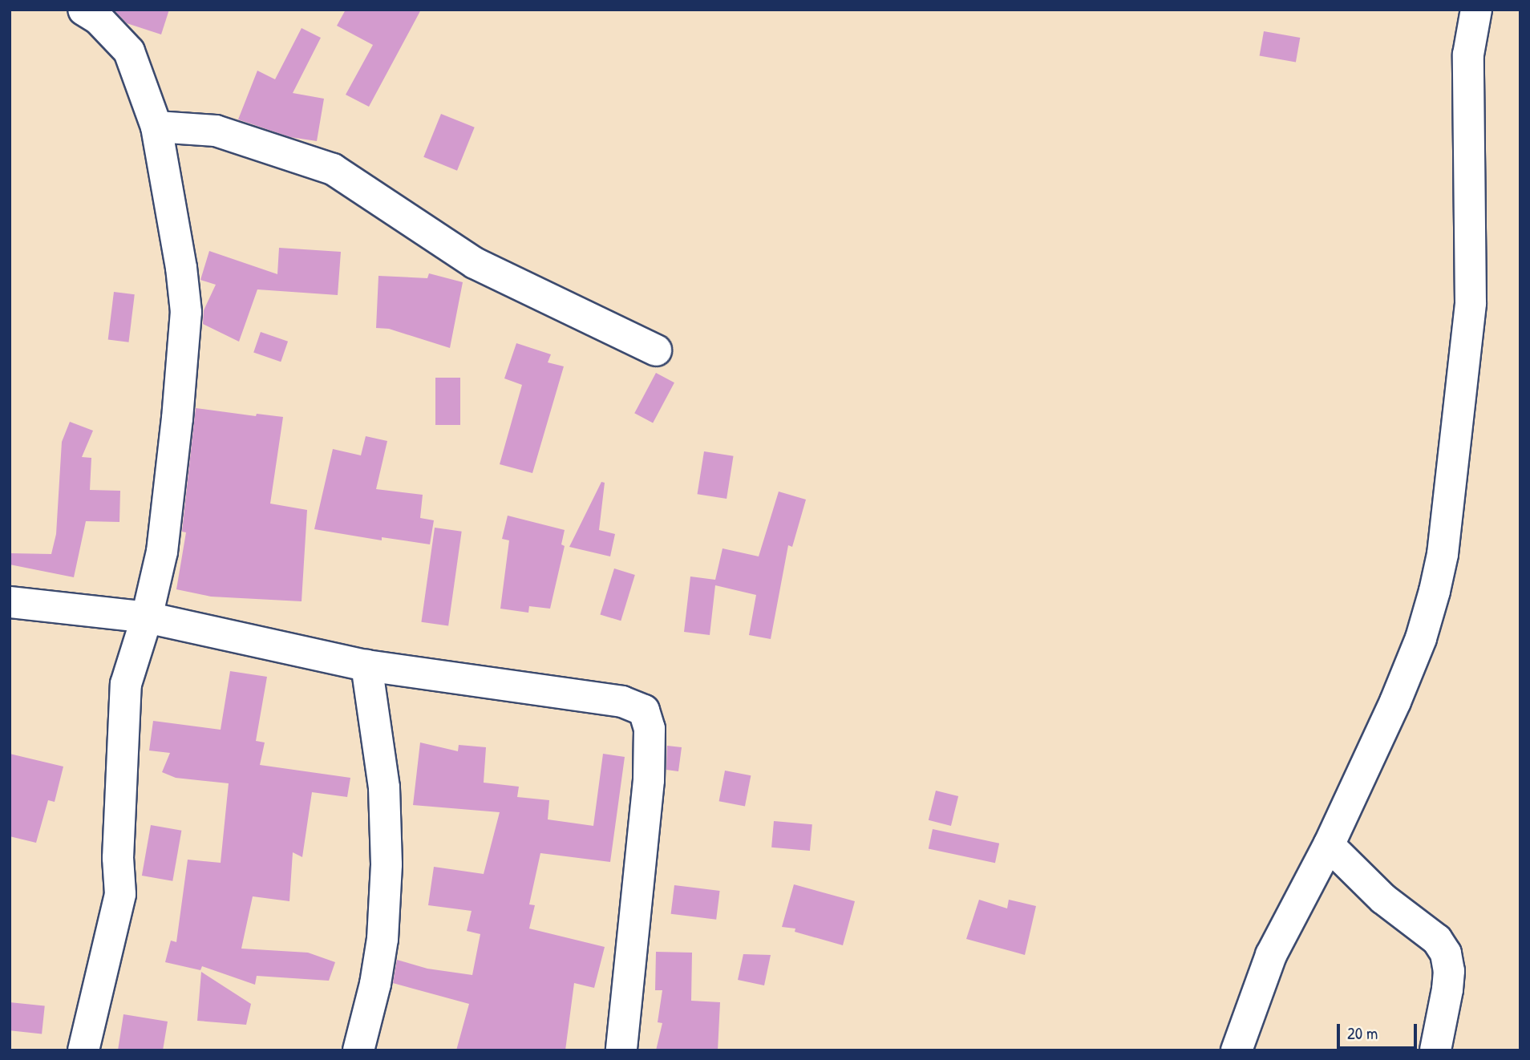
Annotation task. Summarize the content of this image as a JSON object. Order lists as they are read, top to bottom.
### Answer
{
  "scale_bar": "20 m"
}
